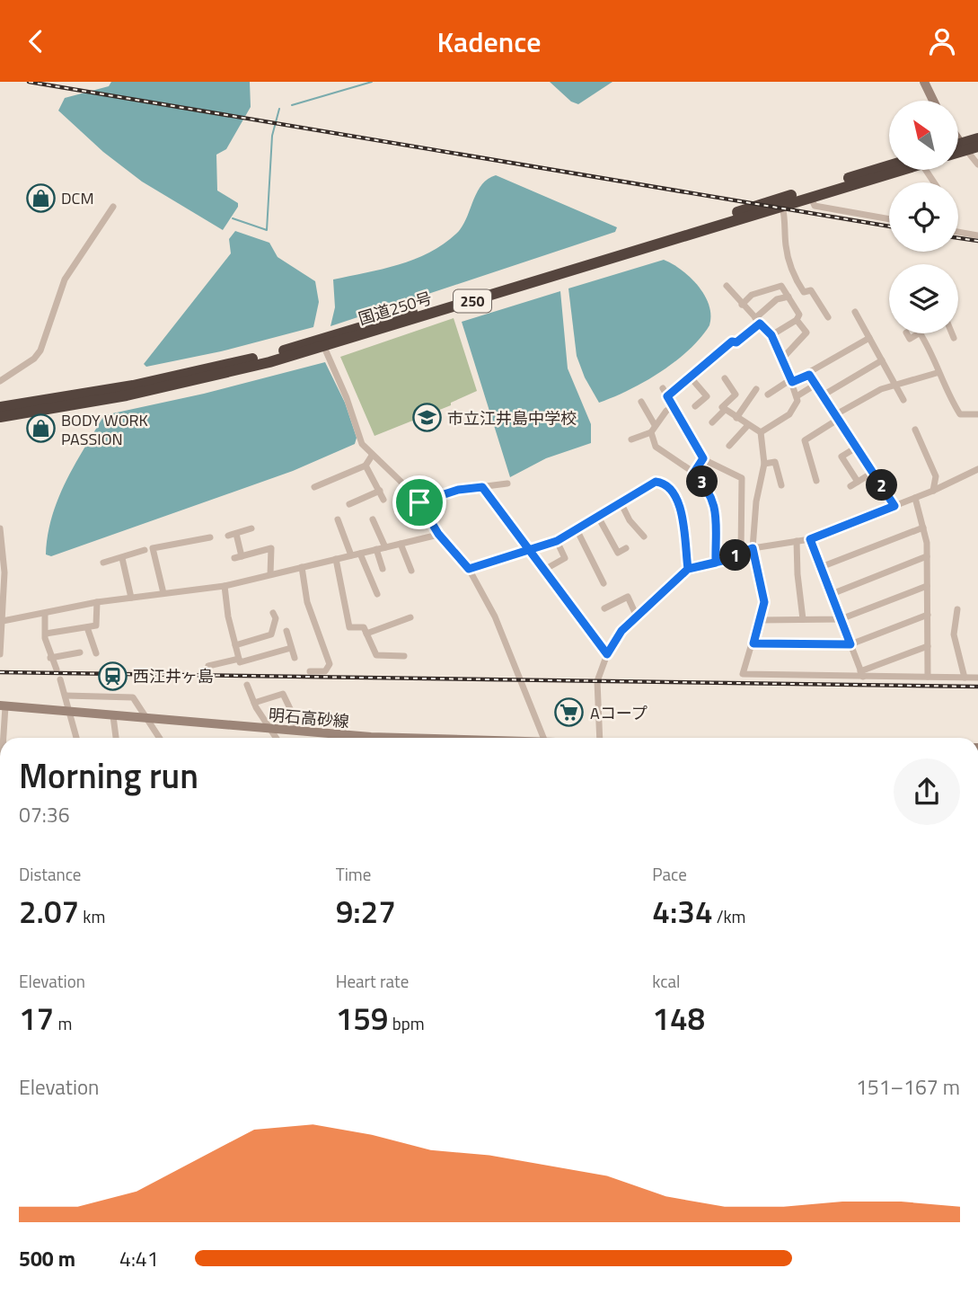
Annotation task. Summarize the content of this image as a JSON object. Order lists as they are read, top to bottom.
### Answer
{
  "streets": {
    "highway": ["250", "国道250号"],
    "main road": ["明石高砂線"]
  },
  "places": {
    "shop": ["DCM", "BODY WORK PASSION"],
    "school or university": ["市立江井島中学校"],
    "station": ["西江井ヶ島"],
    "supermarket": ["Aコープ"]
  },
  "north": "top left",
  "page": {
    "header": "Kadence",
    "pins": ["3", "2", "1"],
    "heading": ["Morning run", "07:36"],
    "stats": [
      ["Distance", "2.07 km"],
      ["Time", "9:27"],
      ["Pace", "4:34 /km"],
      ["Elevation", "17 m"],
      ["Heart rate", "159 bpm"],
      ["kcal", "148"]
    ],
    "chart": ["Elevation", "151–167 m"],
    "list": [
      {
        "name": "500 m",
        "note": "4:41"
      }
    ]
  }
}
